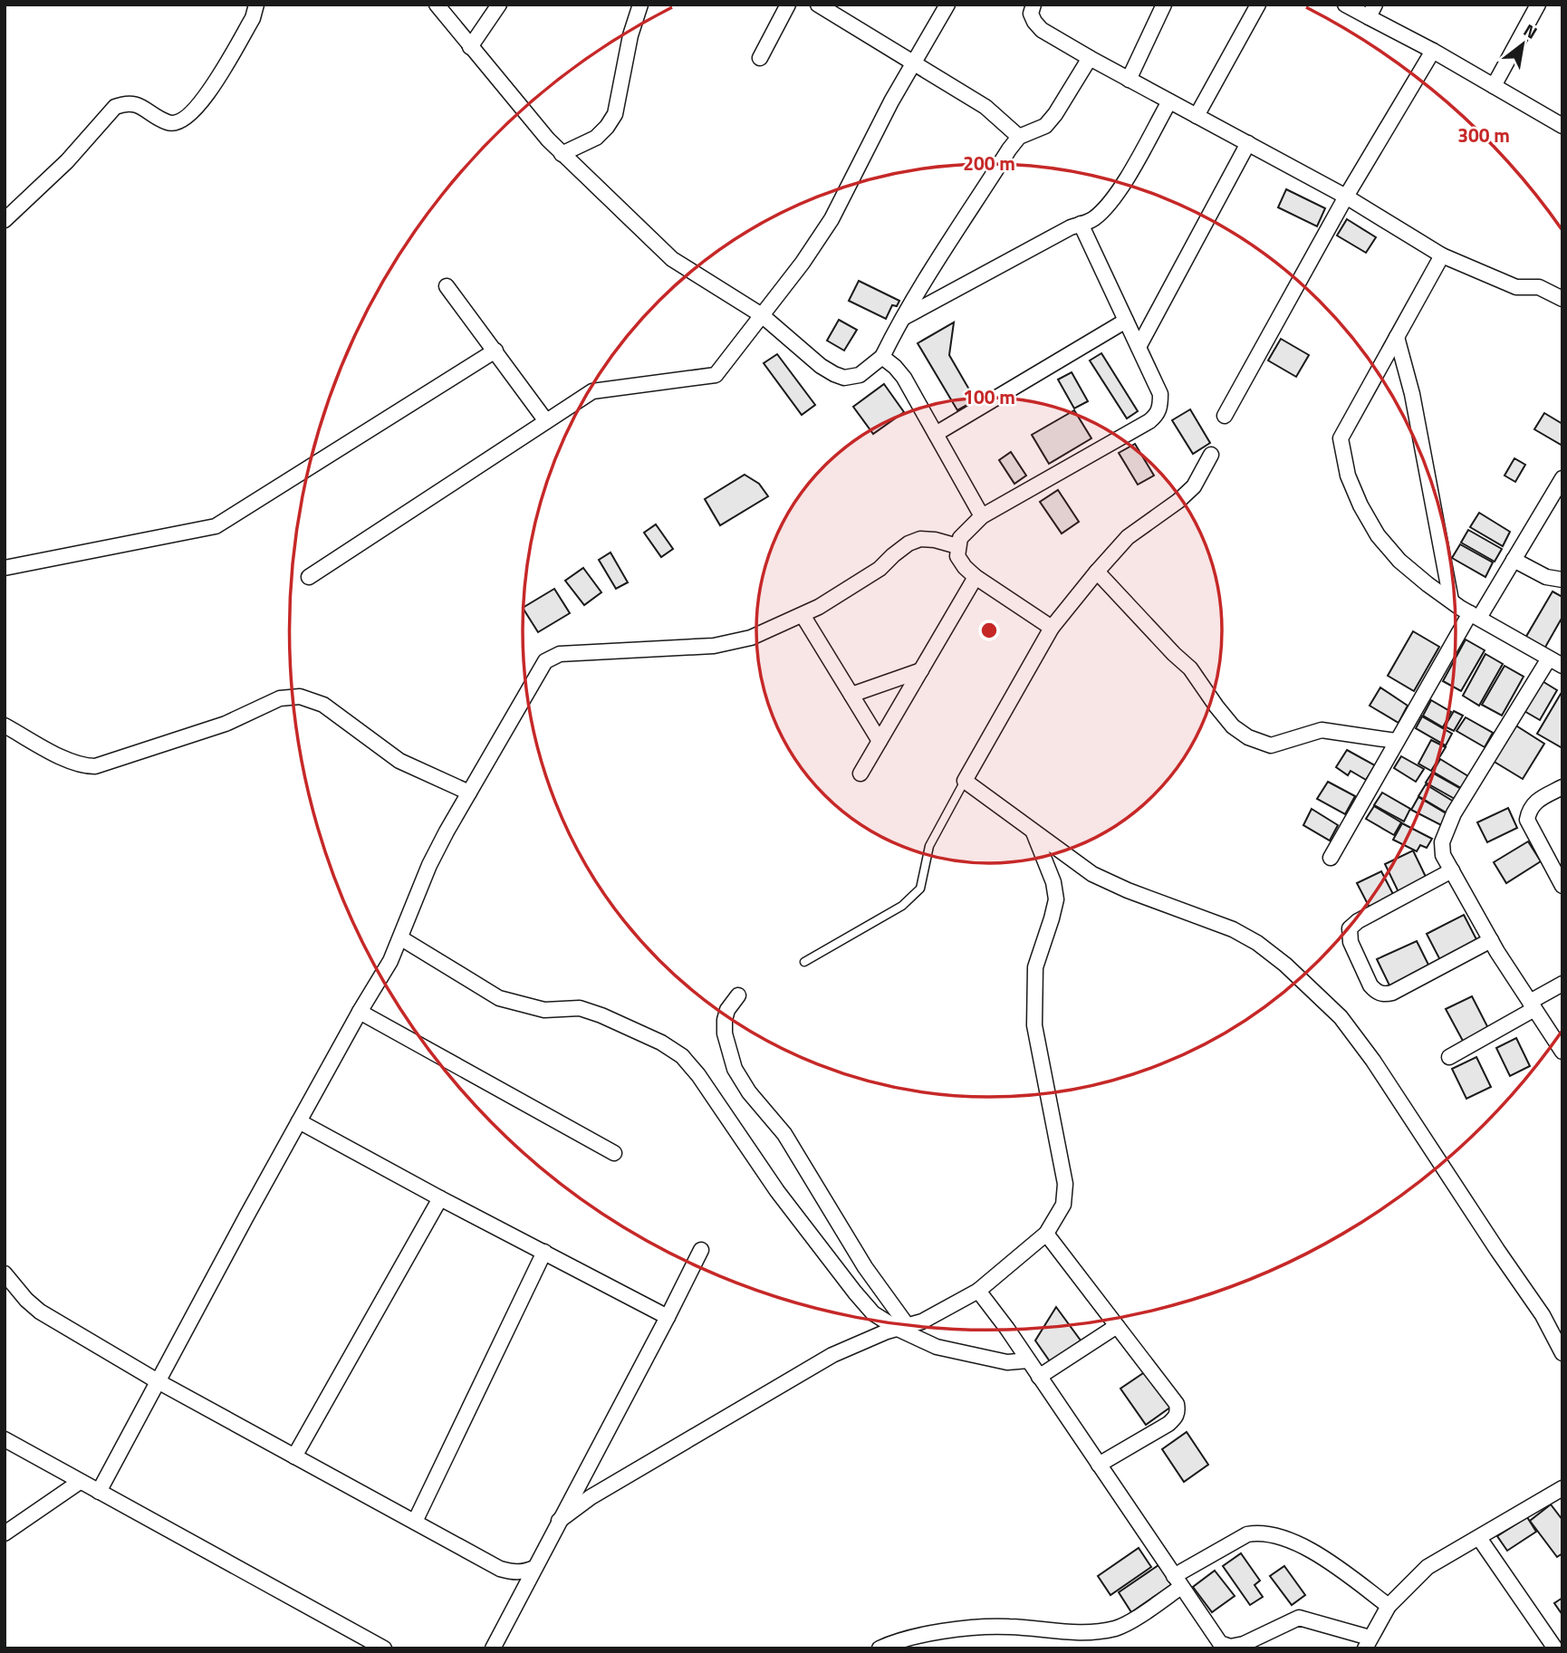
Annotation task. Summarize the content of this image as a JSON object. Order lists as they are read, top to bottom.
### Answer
{
  "north": "top right",
  "rings": ["300 m", "200 m", "100 m"]
}
